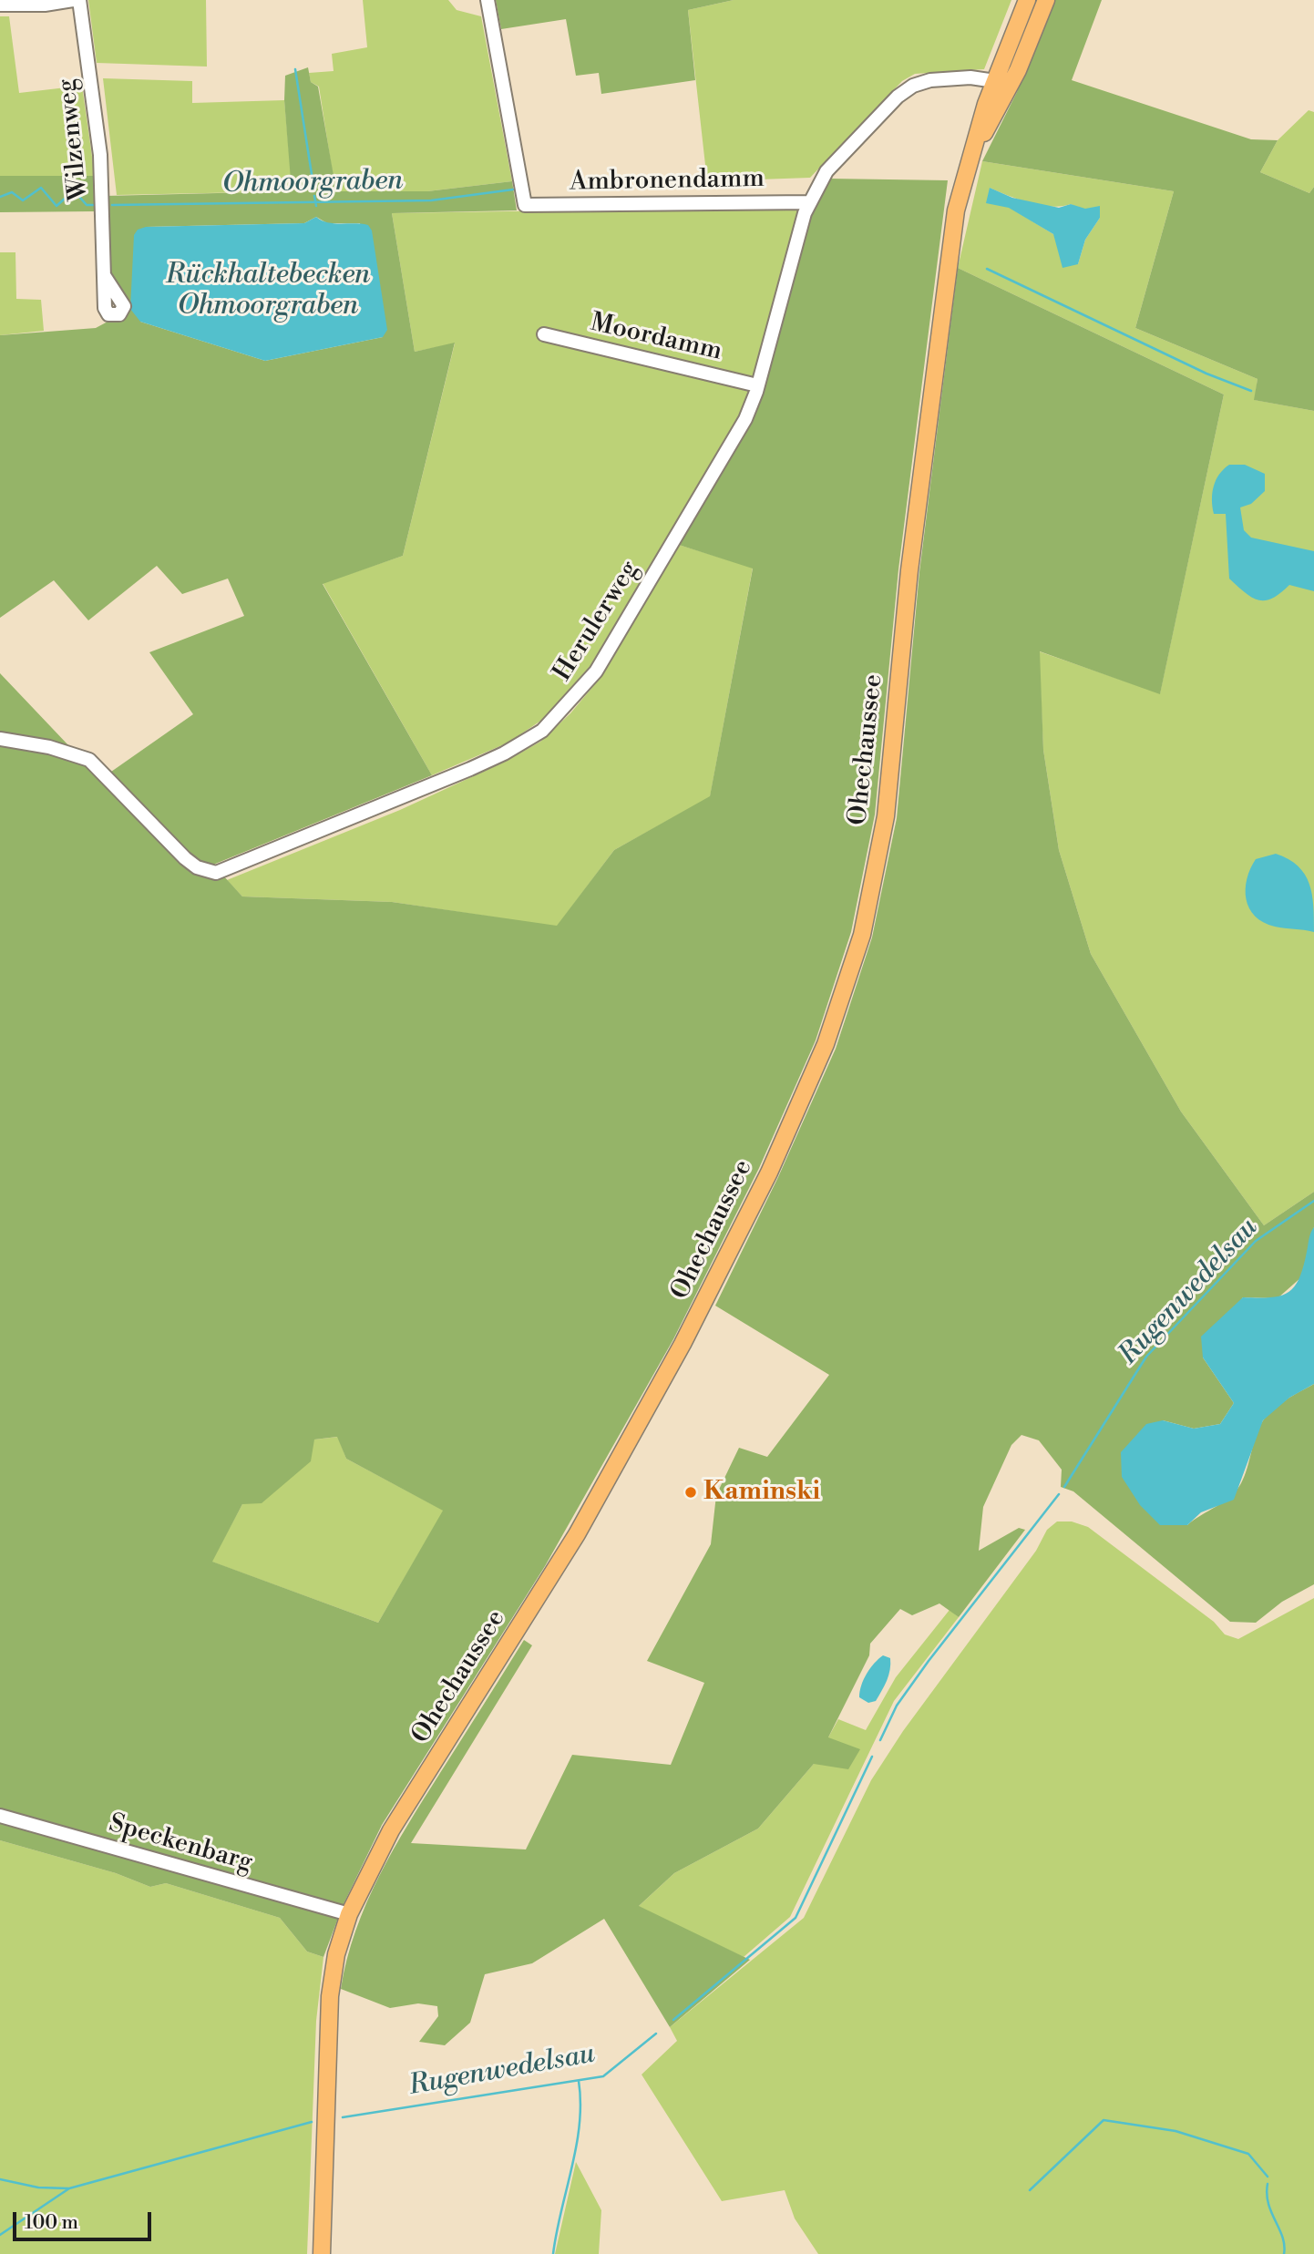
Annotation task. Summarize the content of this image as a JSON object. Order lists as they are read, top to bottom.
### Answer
{
  "streets": {
    "main road": ["Ohechaussee"],
    "street": [
      "Wilzenweg",
      "Ambronendamm",
      "Moordamm",
      "Herulerweg",
      "Speckenbarg"
    ]
  },
  "crossings": [
    ["Ambronendamm", "Herulerweg"],
    ["Moordamm", "Herulerweg"],
    ["Ohechaussee", "Speckenbarg"]
  ],
  "water": ["Ohmoorgraben", "Rückhaltebecken Ohmoorgraben", "Rugenwedelsau"],
  "places": ["Kaminski"],
  "scale_bar": "100 m"
}
